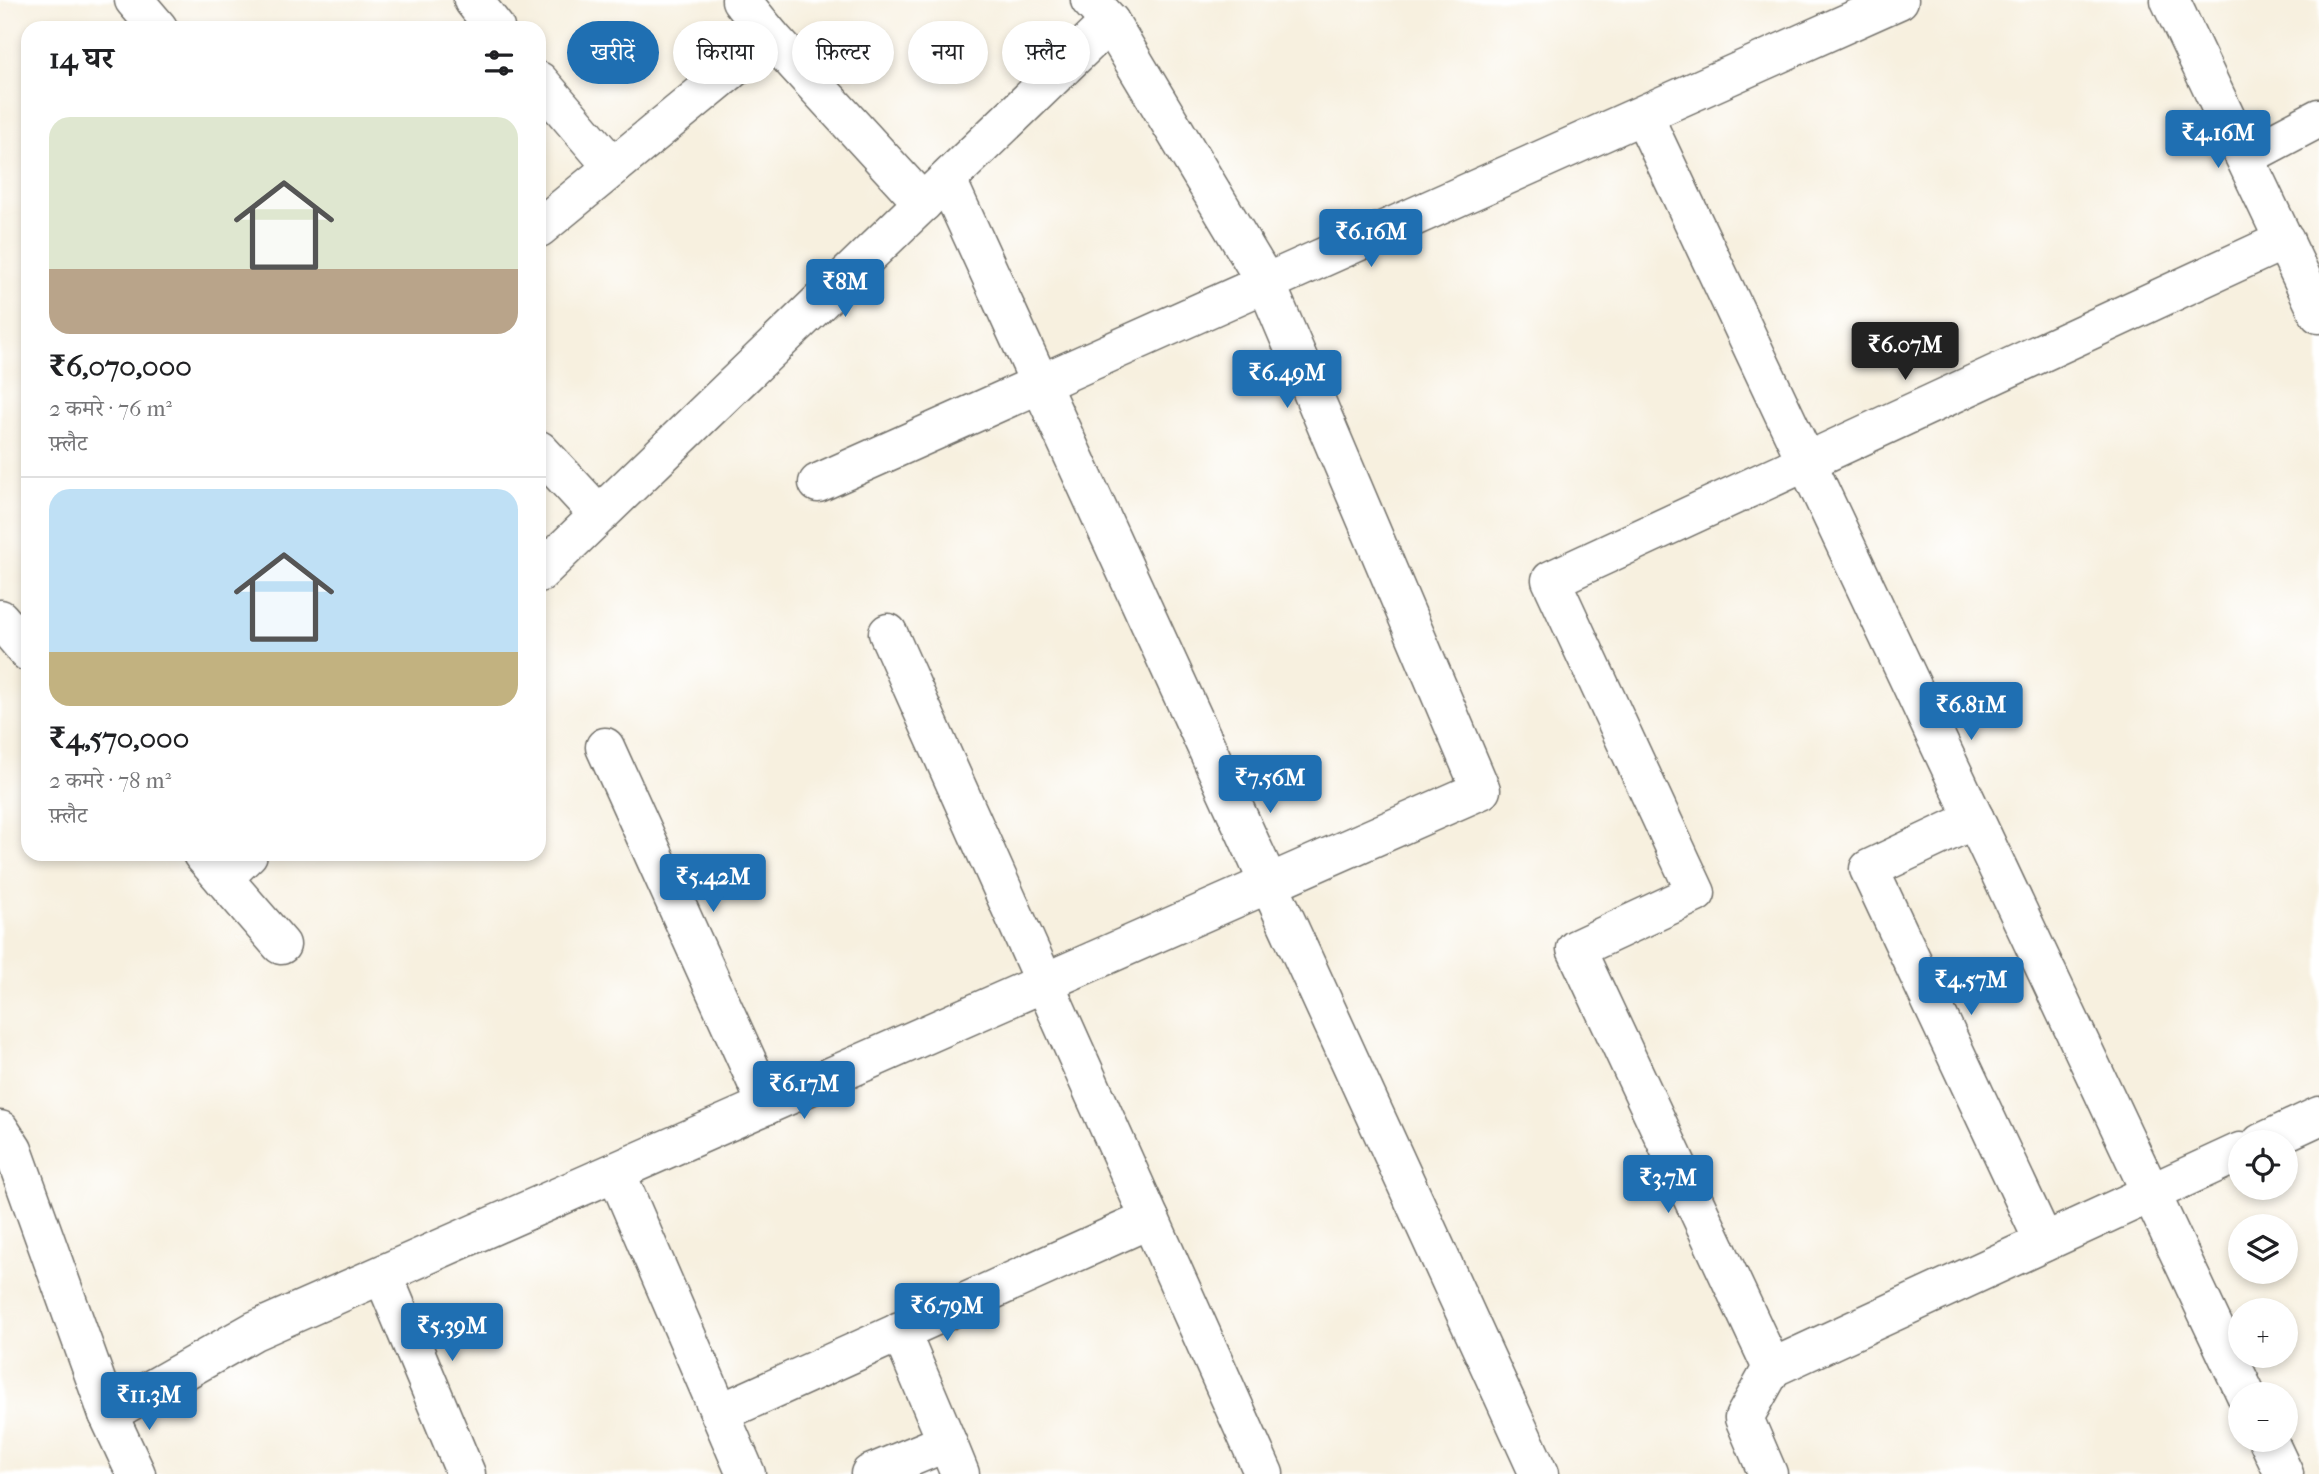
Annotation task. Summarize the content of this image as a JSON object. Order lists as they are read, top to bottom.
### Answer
{
  "page": {
    "chip": [
      "खरीदें",
      "किराया",
      "फ़िल्टर",
      "नया",
      "फ़्लैट"
    ],
    "heading": "14 घर",
    "list": [
      {
        "name": "₹6,070,000",
        "note": "2 कमरे · 76 m² · फ़्लैट"
      },
      {
        "name": "₹4,570,000",
        "note": "2 कमरे · 78 m² · फ़्लैट"
      }
    ],
    "price": [
      "₹4.16M",
      "₹6.16M",
      "₹8M",
      "₹6.07M",
      "₹6.49M",
      "₹6.81M",
      "₹7.56M",
      "₹5.42M",
      "₹4.57M",
      "₹6.17M",
      "₹3.7M",
      "₹6.79M",
      "₹5.39M",
      "₹11.3M"
    ],
    "map_buttons": ["+", "−"]
  }
}
